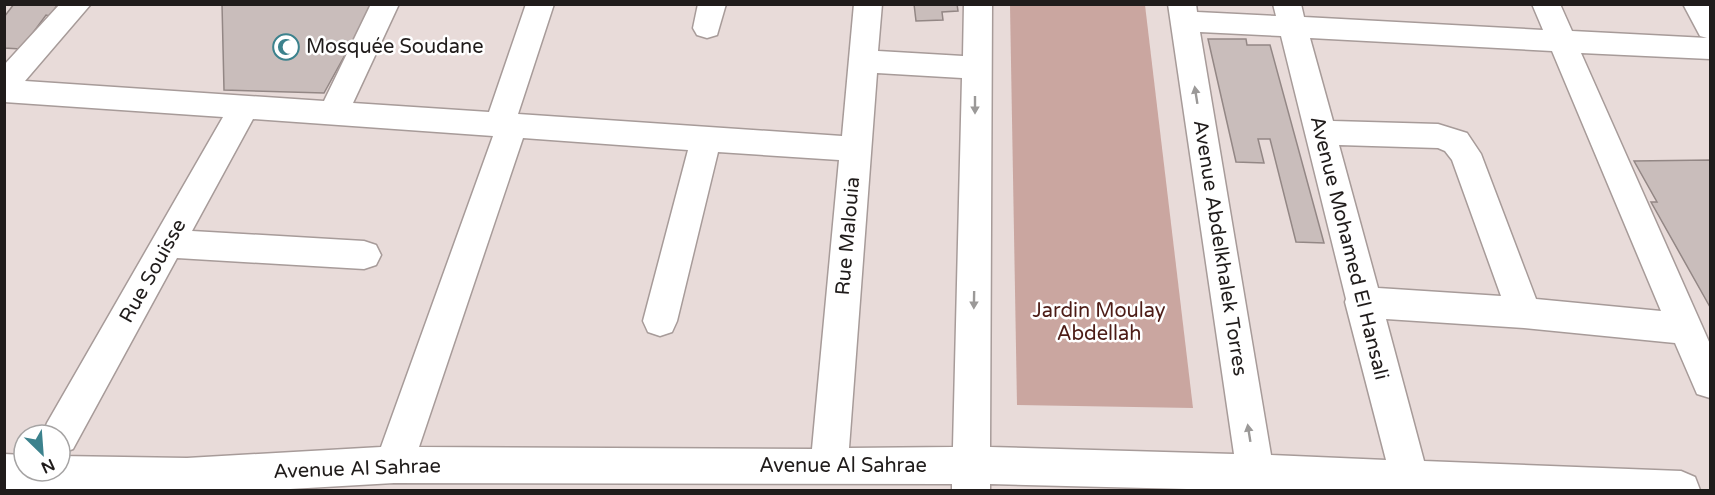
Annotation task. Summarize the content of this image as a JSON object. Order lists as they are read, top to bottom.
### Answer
{
  "streets": {
    "street": [
      "Rue Malouia",
      "Avenue Abdelkhalek Torres",
      "Avenue Mohamed El Hansali",
      "Rue Souisse",
      "Avenue Al Sahrae"
    ]
  },
  "crossings": [
    ["Rue Malouia", "Avenue Al Sahrae"],
    ["Avenue Abdelkhalek Torres", "Avenue Al Sahrae"],
    ["Avenue Mohamed El Hansali", "Avenue Al Sahrae"]
  ],
  "parks": ["Jardin Moulay Abdellah"],
  "places": {
    "mosque": ["Mosquée Soudane"]
  },
  "north": "bottom right"
}
